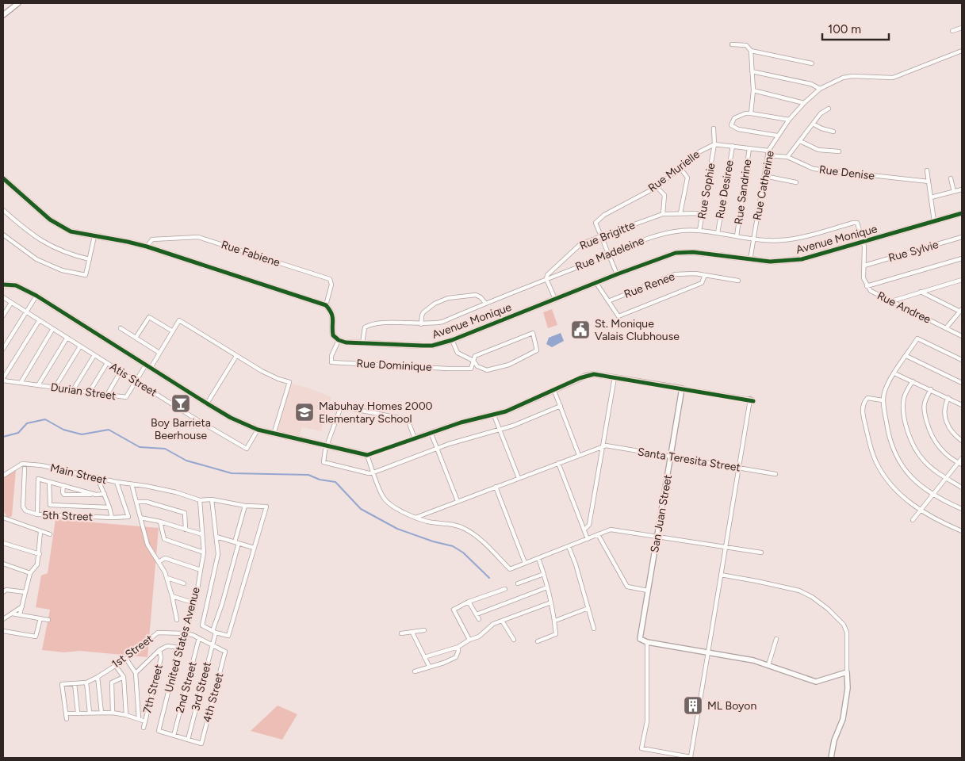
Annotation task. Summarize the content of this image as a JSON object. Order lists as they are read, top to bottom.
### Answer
{
  "streets": {
    "street": [
      "Rue Murielle",
      "Rue Denise",
      "Rue Catherine",
      "Rue Desiree",
      "Rue Sophie",
      "Rue Sandrine",
      "Rue Brigitte",
      "Avenue Monique",
      "Rue Sylvie",
      "Rue Fabiene",
      "Rue Madeleine",
      "Rue Renee",
      "Rue Andree",
      "Rue Dominique",
      "Atis Street",
      "Durian Street",
      "Santa Teresita Street",
      "Main Street",
      "San Juan Street",
      "5th Street",
      "United States Avenue",
      "1st Street",
      "3rd Street",
      "2nd Street",
      "7th Street",
      "4th Street"
    ]
  },
  "crossings": [
    ["Rue Murielle", "Rue Sophie"],
    ["Rue Murielle", "Rue Brigitte"],
    ["Rue Murielle", "Avenue Monique"],
    ["Rue Murielle", "Rue Madeleine"],
    ["Rue Denise", "Rue Catherine"],
    ["Rue Catherine", "Avenue Monique"],
    ["Rue Catherine", "Rue Madeleine"],
    ["Rue Desiree", "Rue Madeleine"],
    ["Rue Sophie", "Rue Brigitte"],
    ["Rue Sophie", "Rue Madeleine"],
    ["Rue Sandrine", "Rue Madeleine"],
    ["Rue Brigitte", "Rue Madeleine"],
    ["Avenue Monique", "Rue Madeleine"],
    ["Avenue Monique", "Rue Andree"],
    ["Avenue Monique", "Rue Dominique"],
    ["Rue Sylvie", "Rue Andree"],
    ["Rue Madeleine", "Rue Andree"],
    ["Atis Street", "Durian Street"],
    ["Santa Teresita Street", "San Juan Street"],
    ["Main Street", "5th Street"],
    ["Main Street", "United States Avenue"],
    ["United States Avenue", "1st Street"],
    ["United States Avenue", "2nd Street"],
    ["1st Street", "3rd Street"],
    ["1st Street", "2nd Street"],
    ["1st Street", "4th Street"],
    ["3rd Street", "4th Street"]
  ],
  "places": {
    "public building": ["St. Monique Valais Clubhouse"],
    "bar": ["Boy Barrieta Beerhouse"],
    "school or university": ["Mabuhay Homes 2000 Elementary School"],
    "building": ["ML Boyon"]
  },
  "scale_bar": "100 m"
}
